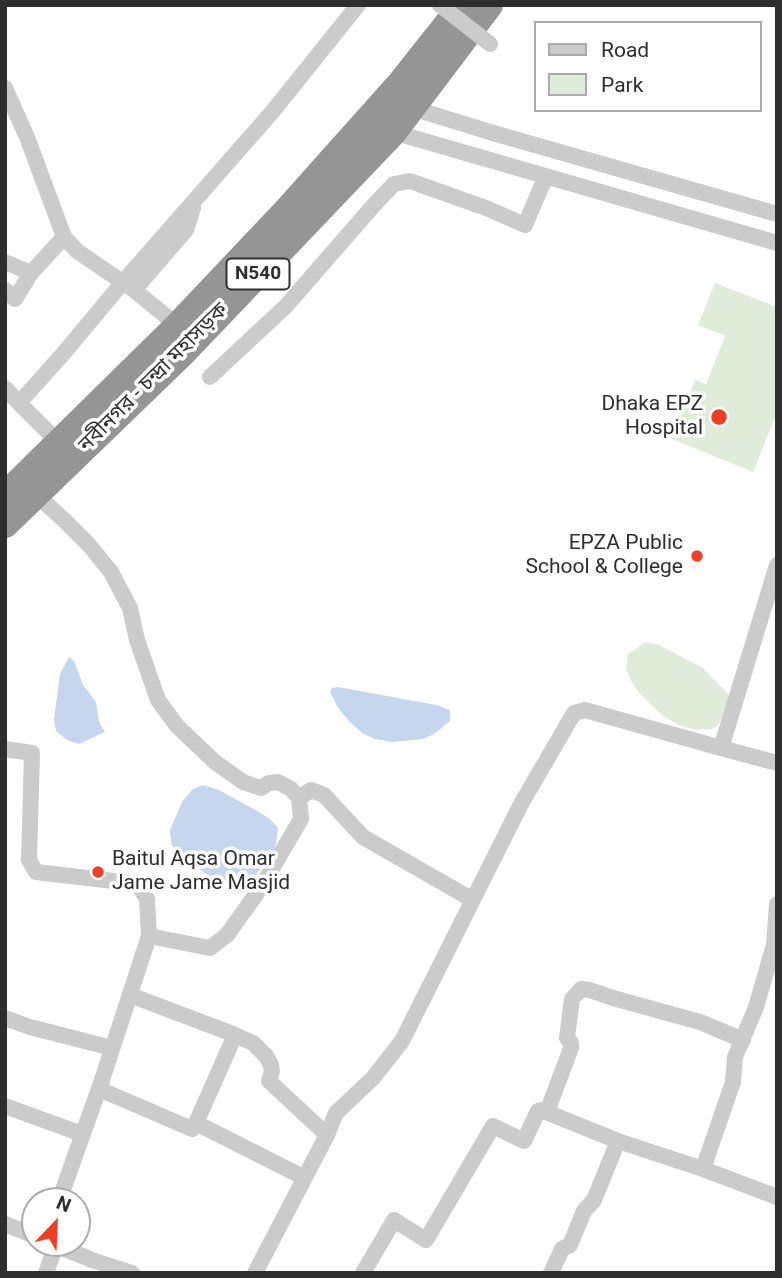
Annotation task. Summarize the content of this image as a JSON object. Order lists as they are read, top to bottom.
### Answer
{
  "streets": {
    "highway": ["N540", "নবীনগর - চন্দ্রা মহাসড়ক"]
  },
  "places": ["Dhaka EPZ Hospital", "EPZA Public School & College", "Baitul Aqsa Omar Jame Jame Masjid"],
  "legend": ["Road", "Park"],
  "north": "top right"
}
